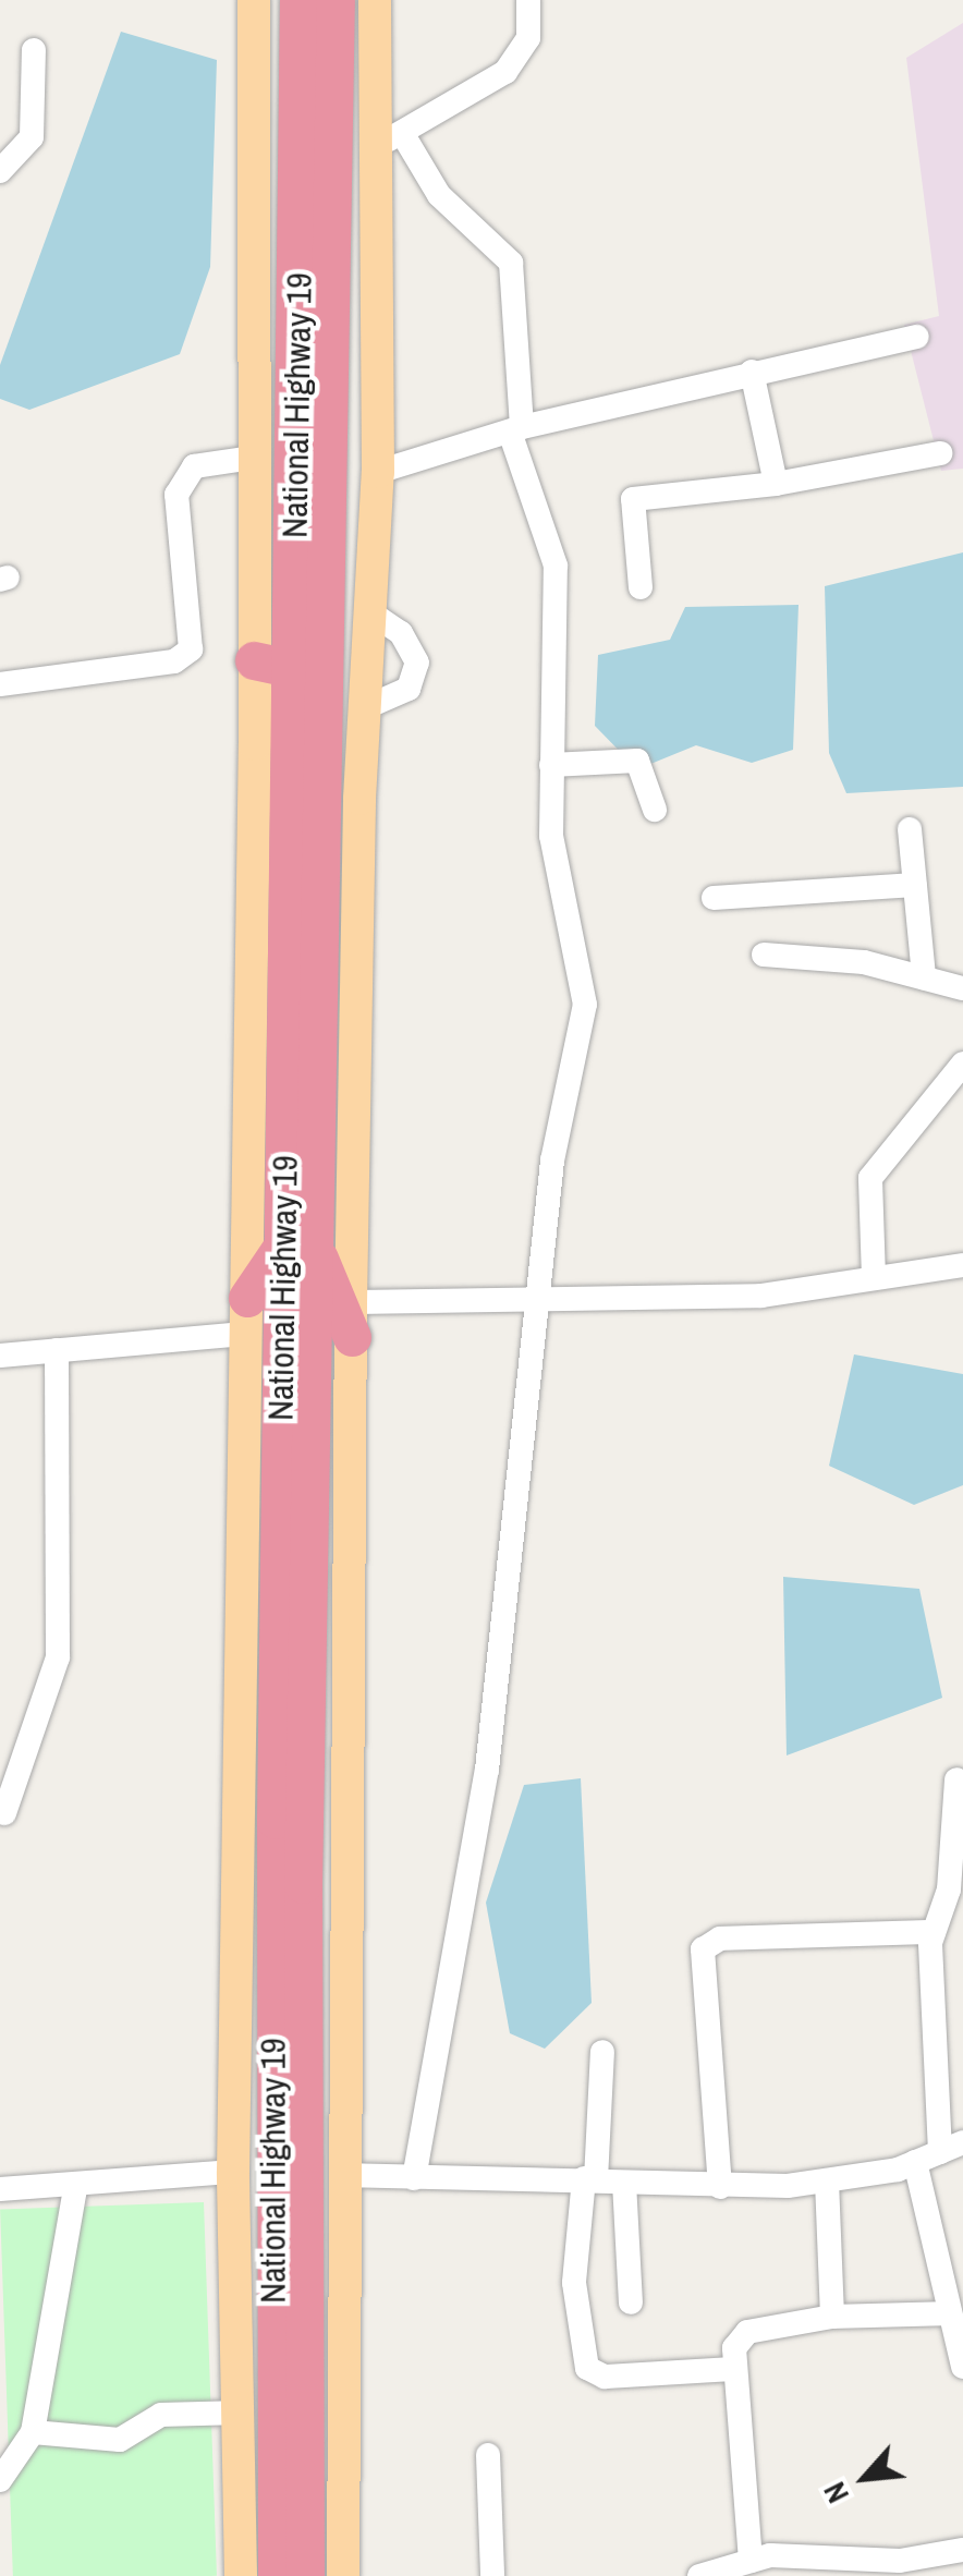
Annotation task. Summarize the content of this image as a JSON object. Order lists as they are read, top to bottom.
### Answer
{
  "streets": {
    "highway": ["National Highway 19"]
  },
  "north": "bottom left"
}
